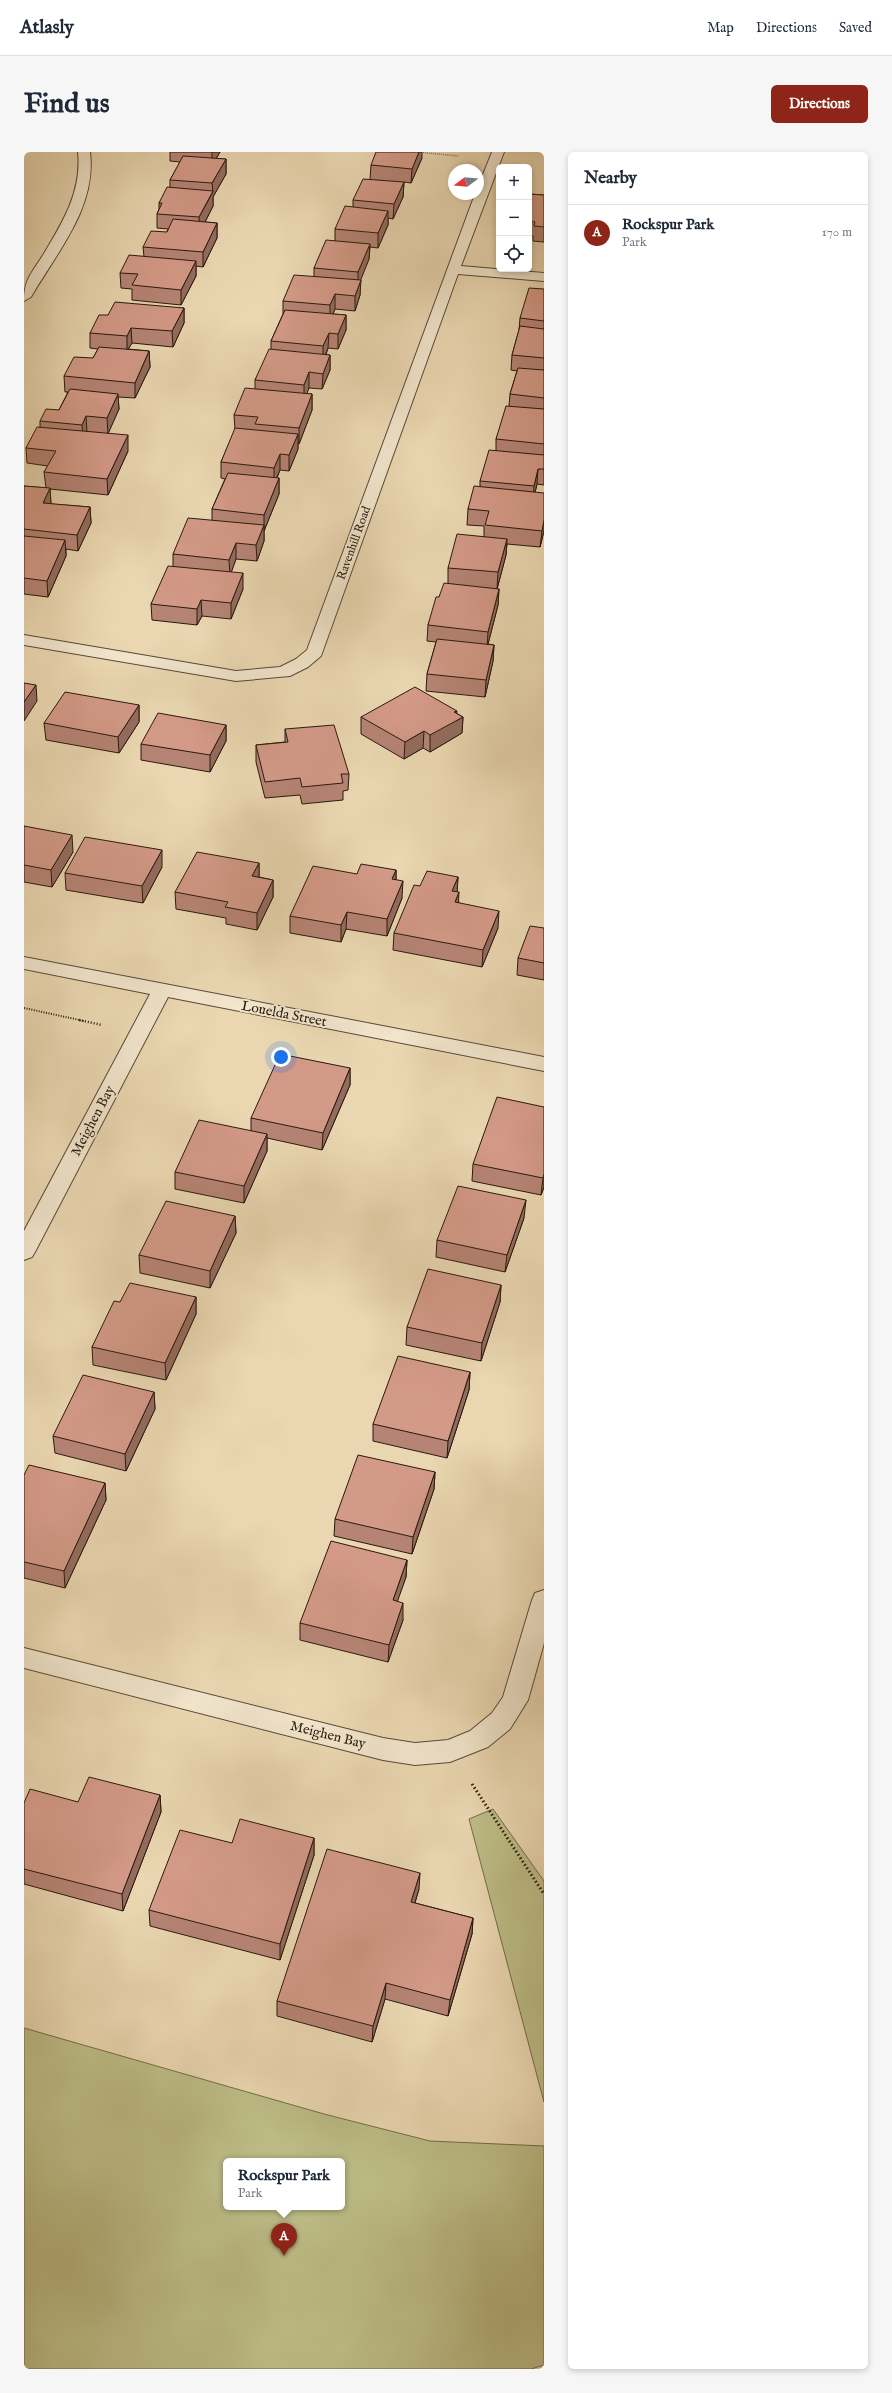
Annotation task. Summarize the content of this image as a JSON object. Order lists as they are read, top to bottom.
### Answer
{
  "streets": {
    "street": ["Ravenhill Road", "Louelda Street", "Meighen Bay"]
  },
  "crossings": [
    ["Louelda Street", "Meighen Bay"]
  ],
  "north": "left",
  "page": {
    "header": "Atlasly",
    "nav": ["Map", "Directions", "Saved"],
    "buttons": "Directions",
    "title": "Find us",
    "heading": "Nearby",
    "map_buttons": ["+", "−"],
    "list": [
      {
        "mark": "A",
        "name": "Rockspur Park",
        "note": "Park",
        "value": "170 m"
      }
    ],
    "popup": ["Rockspur Park", "Park"],
    "pins": "A"
  }
}
